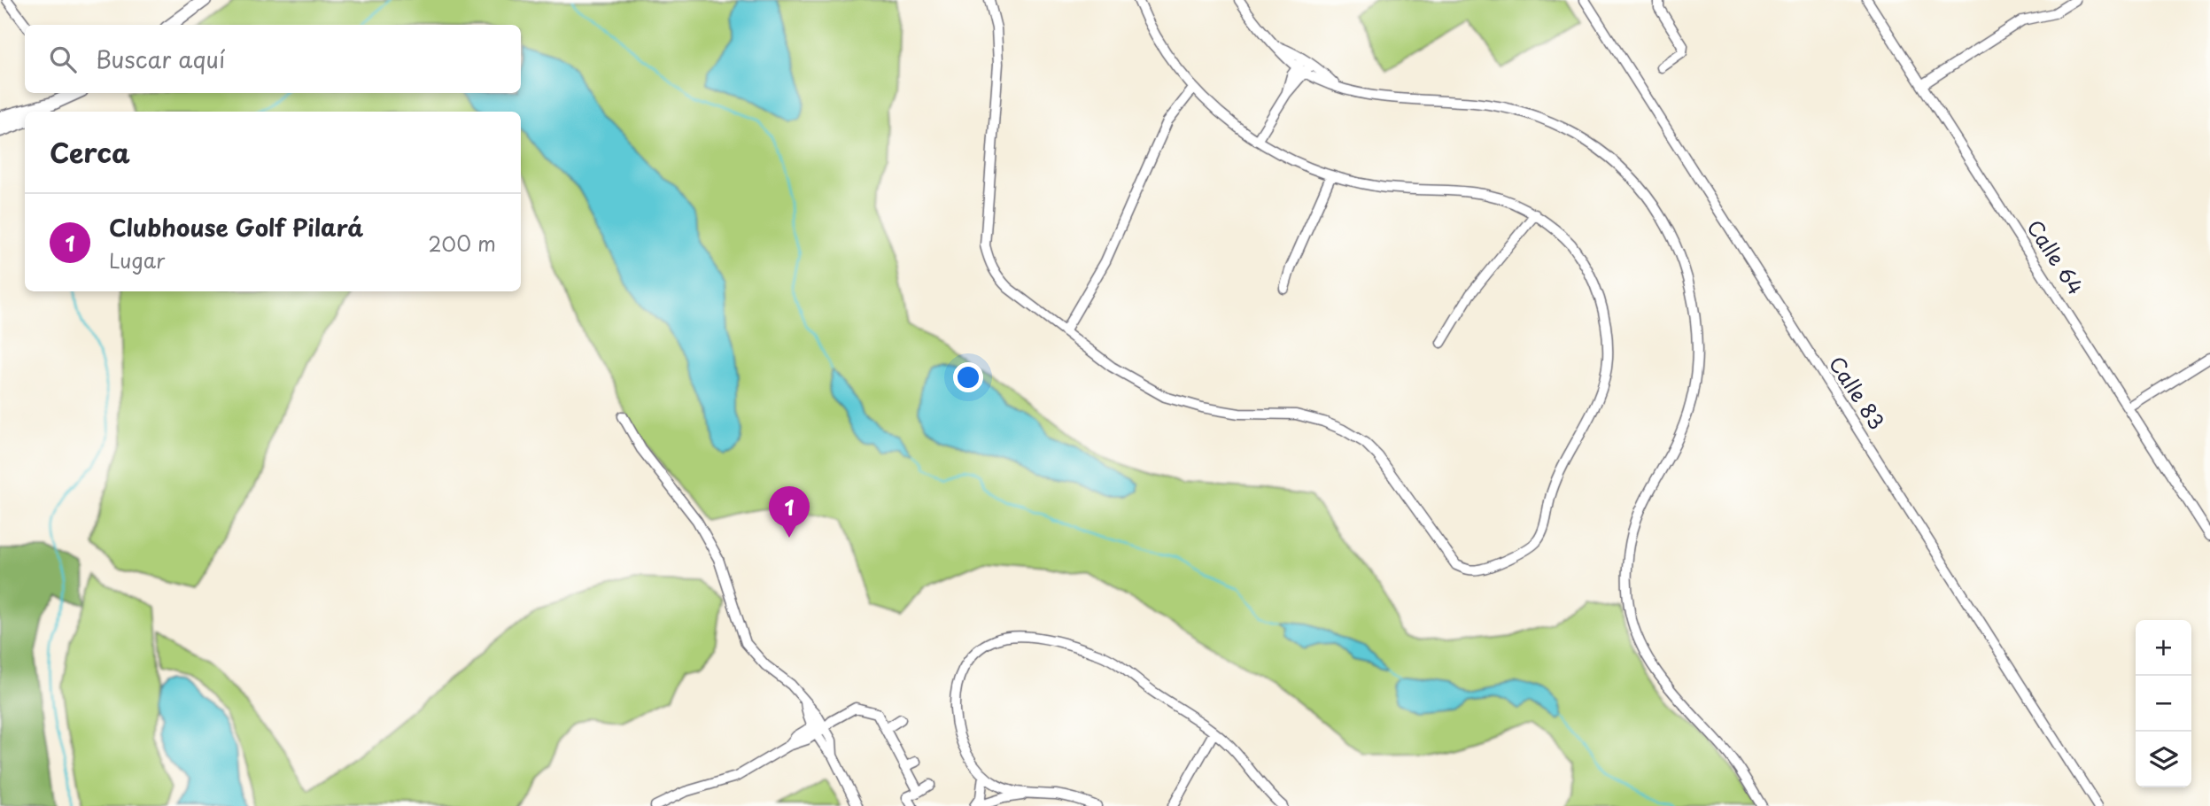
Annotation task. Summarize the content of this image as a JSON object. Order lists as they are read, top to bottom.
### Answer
{
  "streets": {
    "street": ["Calle 64", "Calle 83"]
  },
  "page": {
    "search": "Buscar aquí",
    "heading": "Cerca",
    "list": [
      {
        "mark": "1",
        "name": "Clubhouse Golf Pilará",
        "note": "Lugar",
        "value": "200 m"
      }
    ],
    "pins": "1",
    "map_buttons": ["+", "−"]
  }
}
